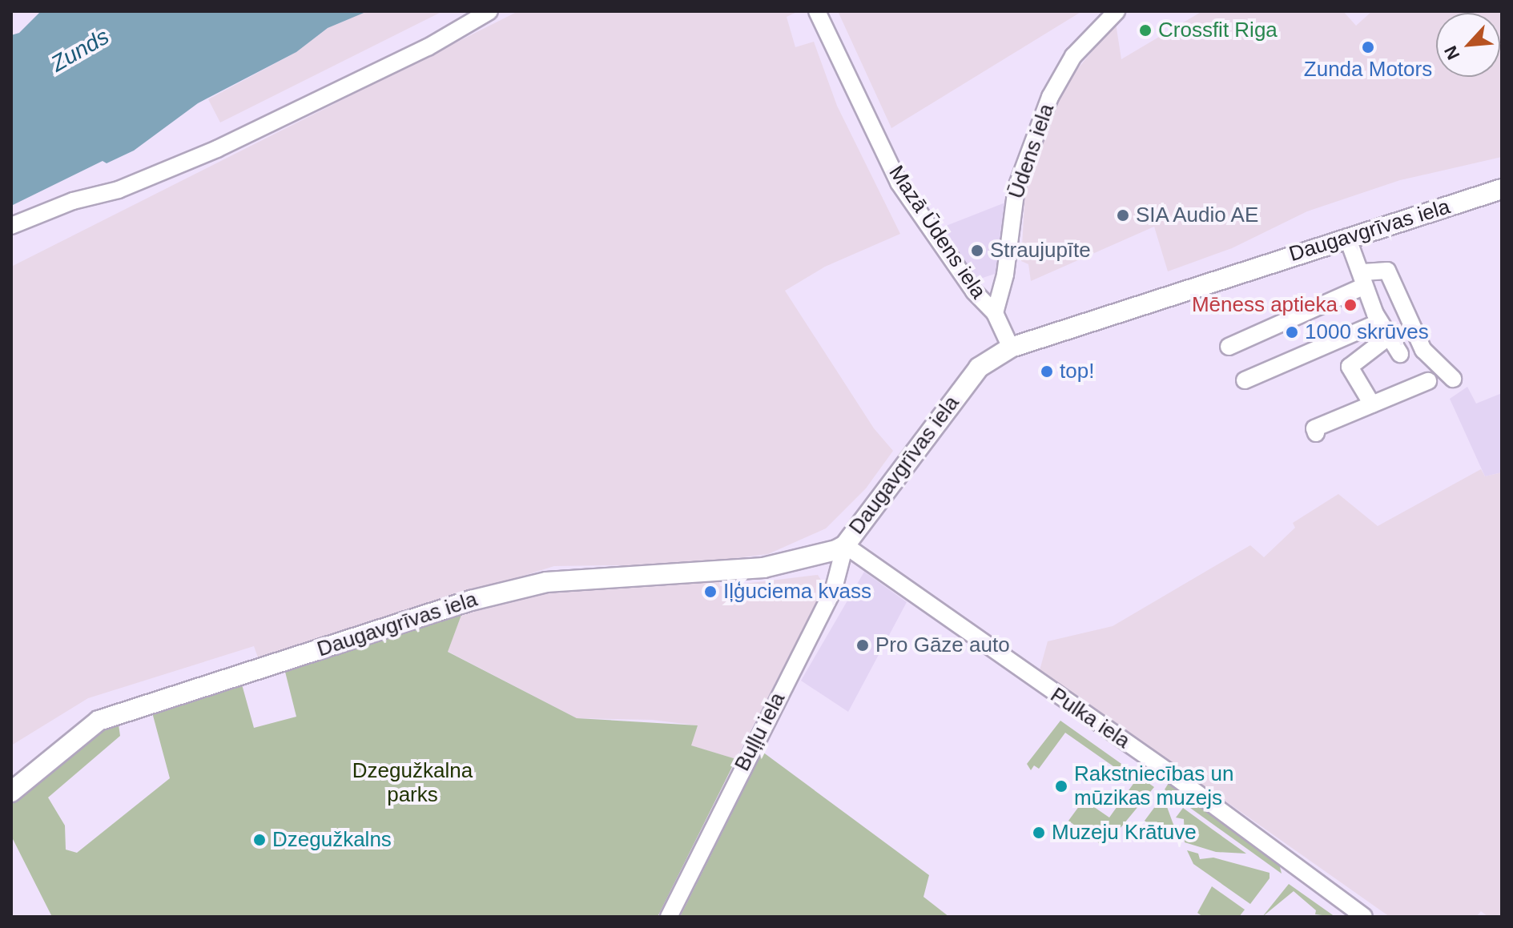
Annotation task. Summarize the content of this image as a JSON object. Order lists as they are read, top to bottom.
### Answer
{
  "streets": {
    "main road": ["Daugavgrīvas iela"],
    "street": [
      "Ūdens iela",
      "Mazā Ūdens iela",
      "Pulka iela",
      "Buļļu iela"
    ]
  },
  "crossings": [
    ["Ūdens iela", "Mazā Ūdens iela"],
    ["Daugavgrīvas iela", "Mazā Ūdens iela"],
    ["Daugavgrīvas iela", "Pulka iela"],
    ["Daugavgrīvas iela", "Buļļu iela"],
    ["Pulka iela", "Buļļu iela"]
  ],
  "water": ["Zunds"],
  "parks": ["Dzegužkalna parks"],
  "places": [
    "Crossfit Riga",
    "Zunda Motors",
    "SIA Audio AE",
    "Straujupīte",
    "Mēness aptieka",
    "1000 skrūves",
    "top!",
    "Iļģuciema kvass",
    "Pro Gāze auto",
    "Rakstniecības un mūzikas muzejs",
    "Muzeju Krātuve",
    "Dzegužkalns"
  ],
  "north": "bottom left"
}
